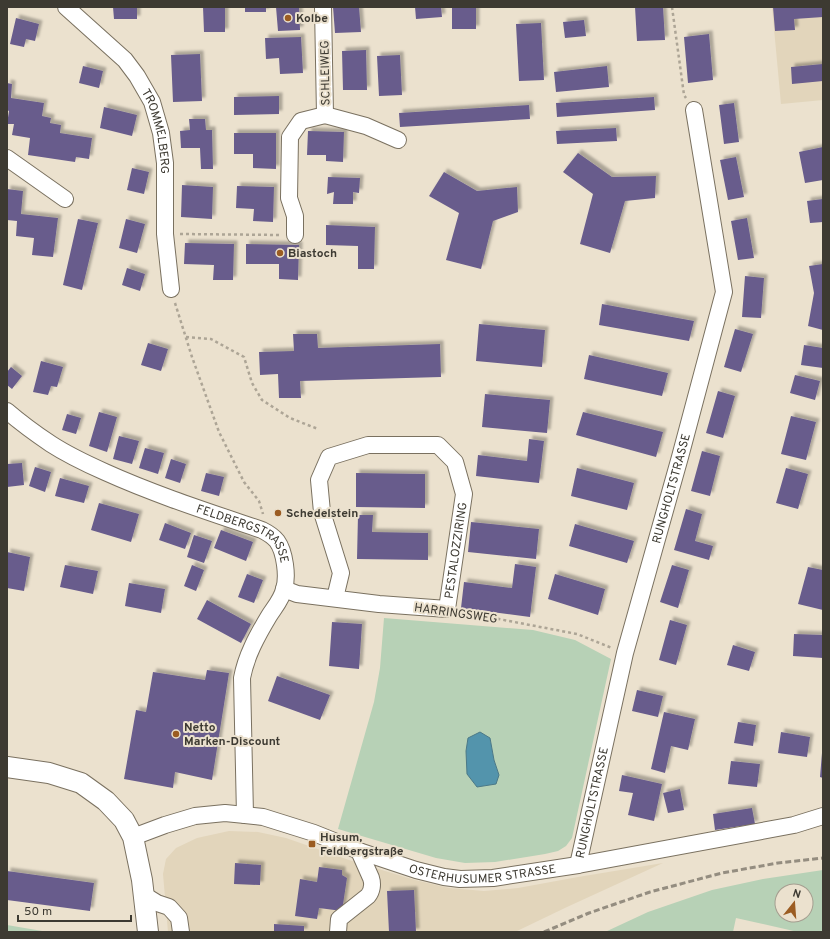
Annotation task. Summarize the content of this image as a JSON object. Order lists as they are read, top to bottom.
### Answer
{
  "streets": {
    "street": [
      "SCHLEIWEG",
      "TROMMELBERG",
      "RUNGHOLTSTRASSE",
      "FELDBERGSTRASSE",
      "PESTALOZZIRING",
      "HARRINGSWEG",
      "OSTERHUSUMER STRASSE"
    ]
  },
  "crossings": [
    ["RUNGHOLTSTRASSE", "HARRINGSWEG"],
    ["RUNGHOLTSTRASSE", "OSTERHUSUMER STRASSE"],
    ["FELDBERGSTRASSE", "HARRINGSWEG"],
    ["FELDBERGSTRASSE", "OSTERHUSUMER STRASSE"],
    ["PESTALOZZIRING", "HARRINGSWEG"]
  ],
  "places": {
    "other": [
      "Kolbe",
      "Biastoch",
      "Schedelstein",
      "Netto Marken-Discount"
    ],
    "transit": ["Husum, Feldbergstraße"]
  },
  "scale_bar": "50 m",
  "north": "top"
}
